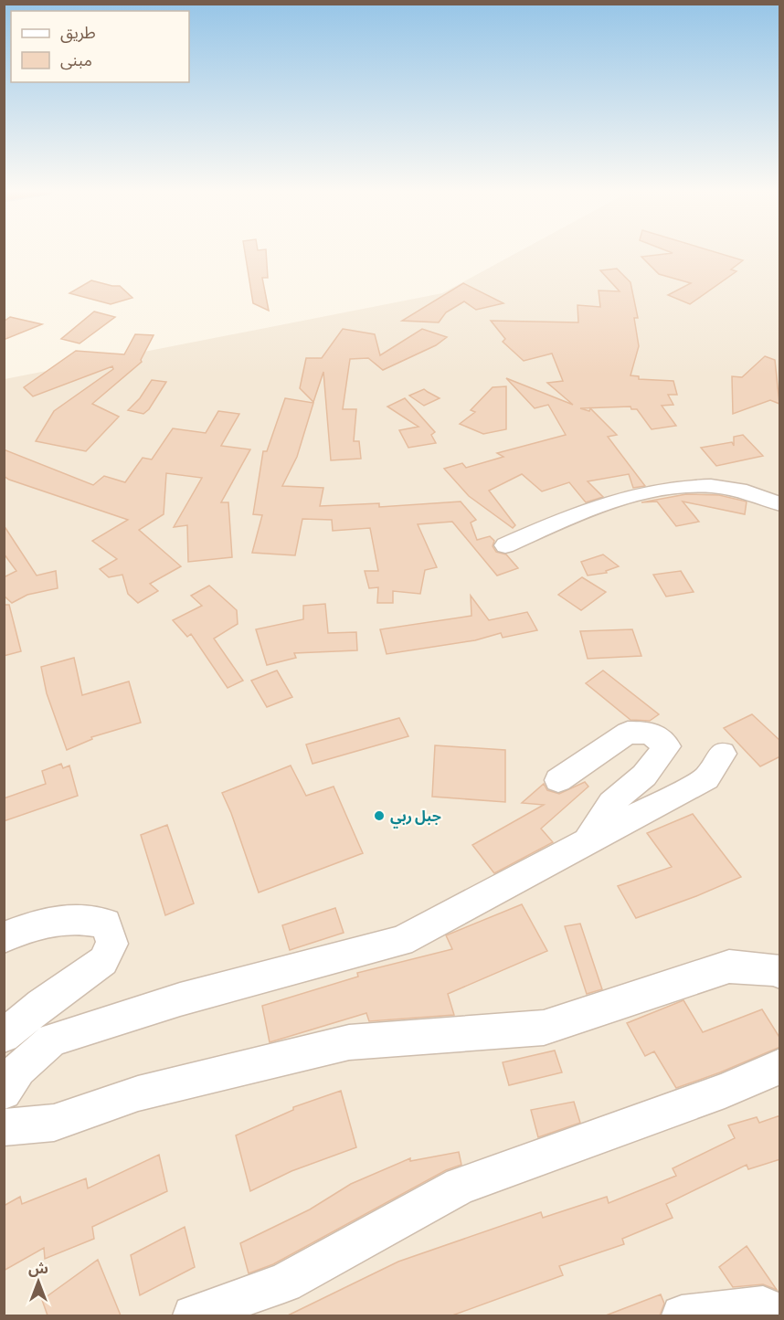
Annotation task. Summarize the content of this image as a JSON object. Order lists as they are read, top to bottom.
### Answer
{
  "places": ["جبل ربي"],
  "legend": ["طريق", "مبنى"],
  "north": "top"
}
